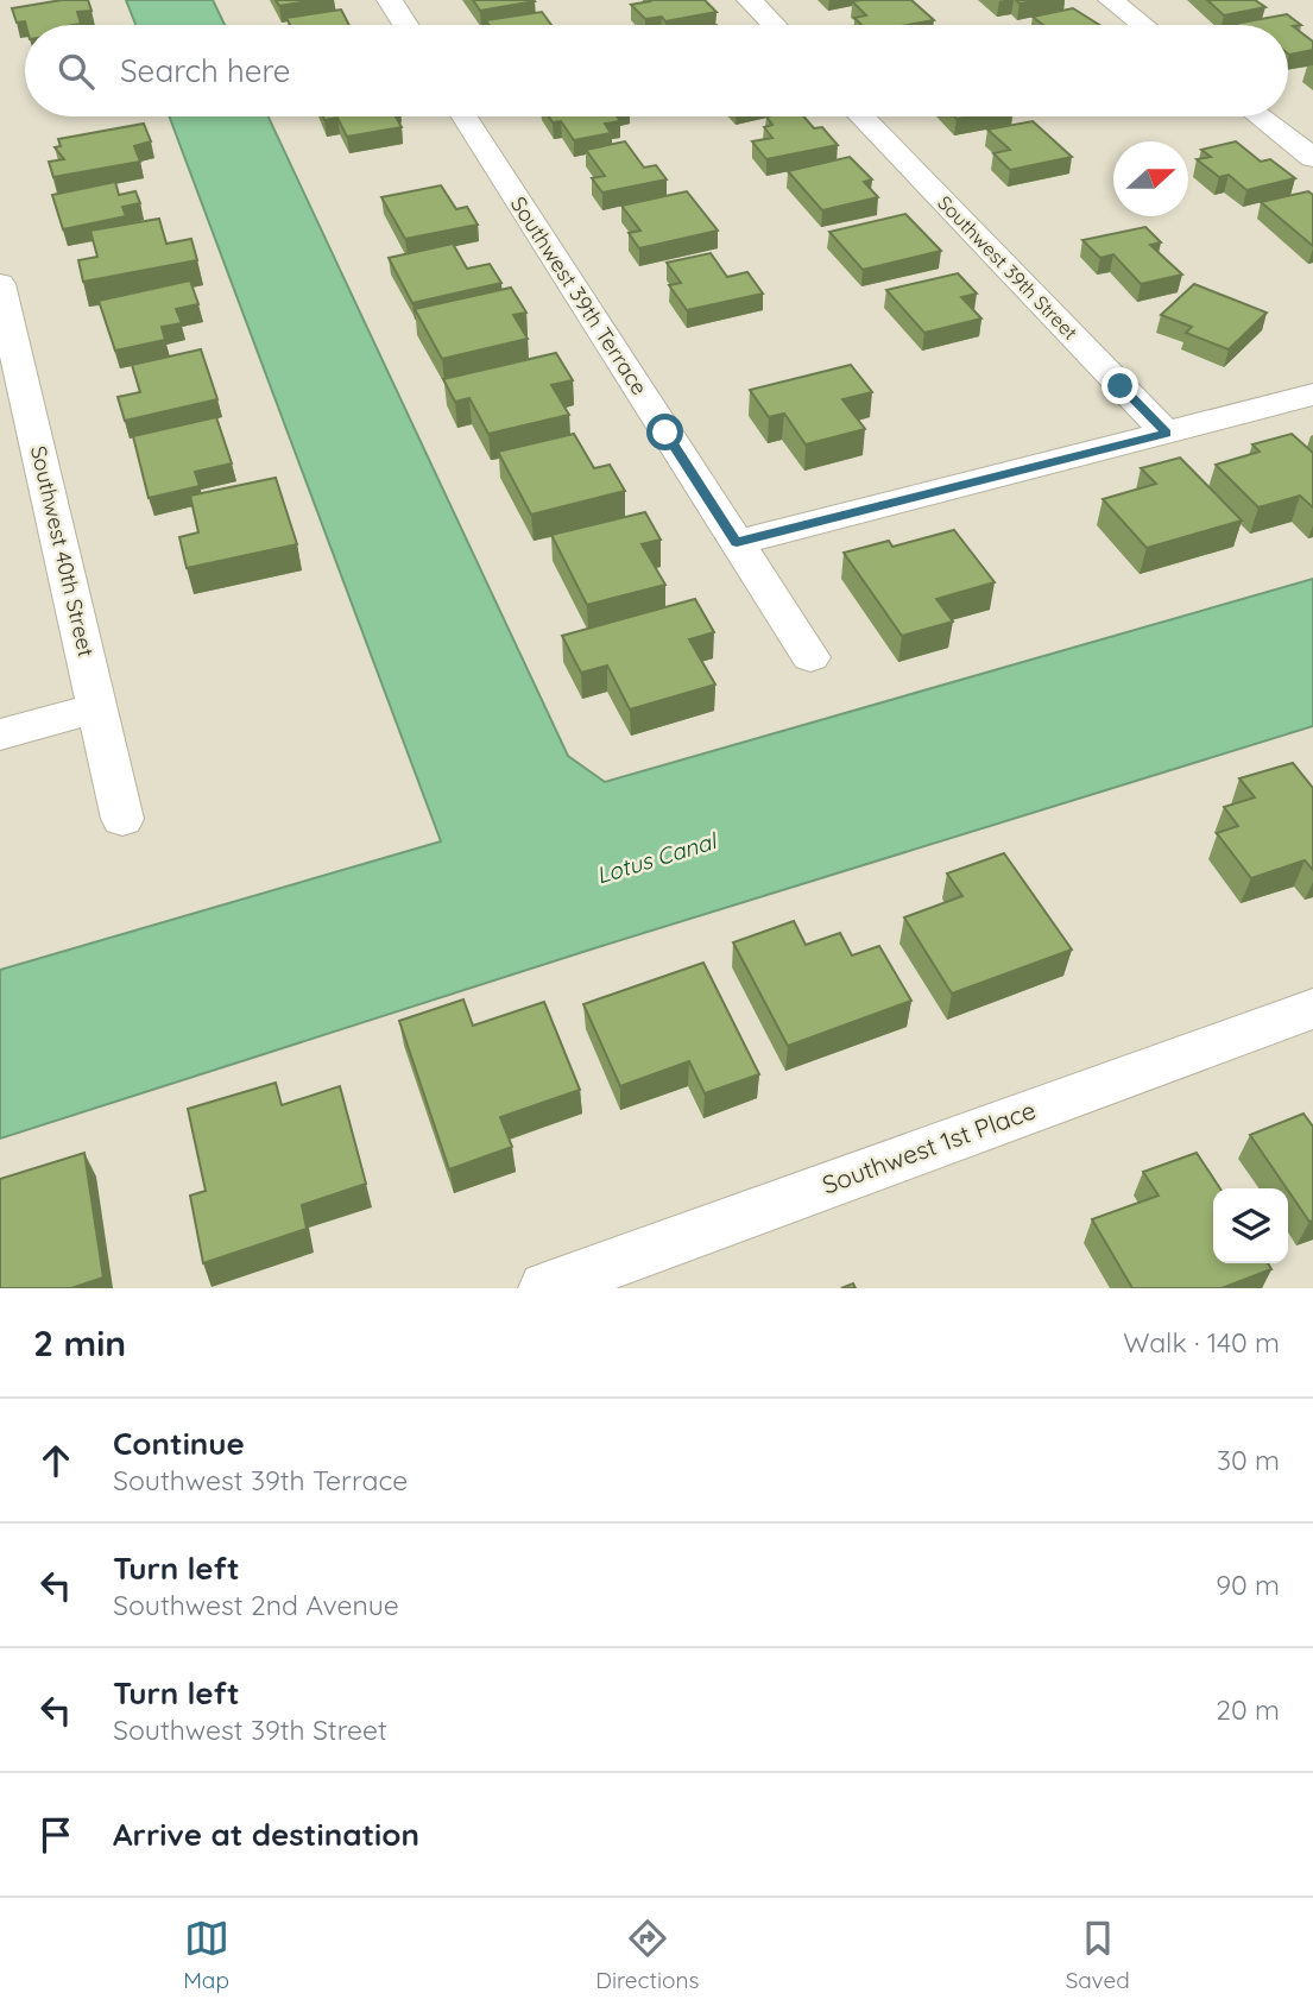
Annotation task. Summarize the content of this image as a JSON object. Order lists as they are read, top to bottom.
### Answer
{
  "streets": {
    "street": [
      "Southwest 39th Street",
      "Southwest 39th Terrace",
      "Southwest 40th Street",
      "Southwest 1st Place"
    ]
  },
  "water": ["Lotus Canal"],
  "north": "right",
  "page": {
    "search": "Search here",
    "heading": ["2 min", "Walk · 140 m"],
    "list": [
      ["Continue", "Southwest 39th Terrace", "30 m"],
      ["Turn left", "Southwest 2nd Avenue", "90 m"],
      ["Turn left", "Southwest 39th Street", "20 m"],
      "Arrive at destination"
    ],
    "nav": ["Map", "Directions", "Saved"]
  }
}
